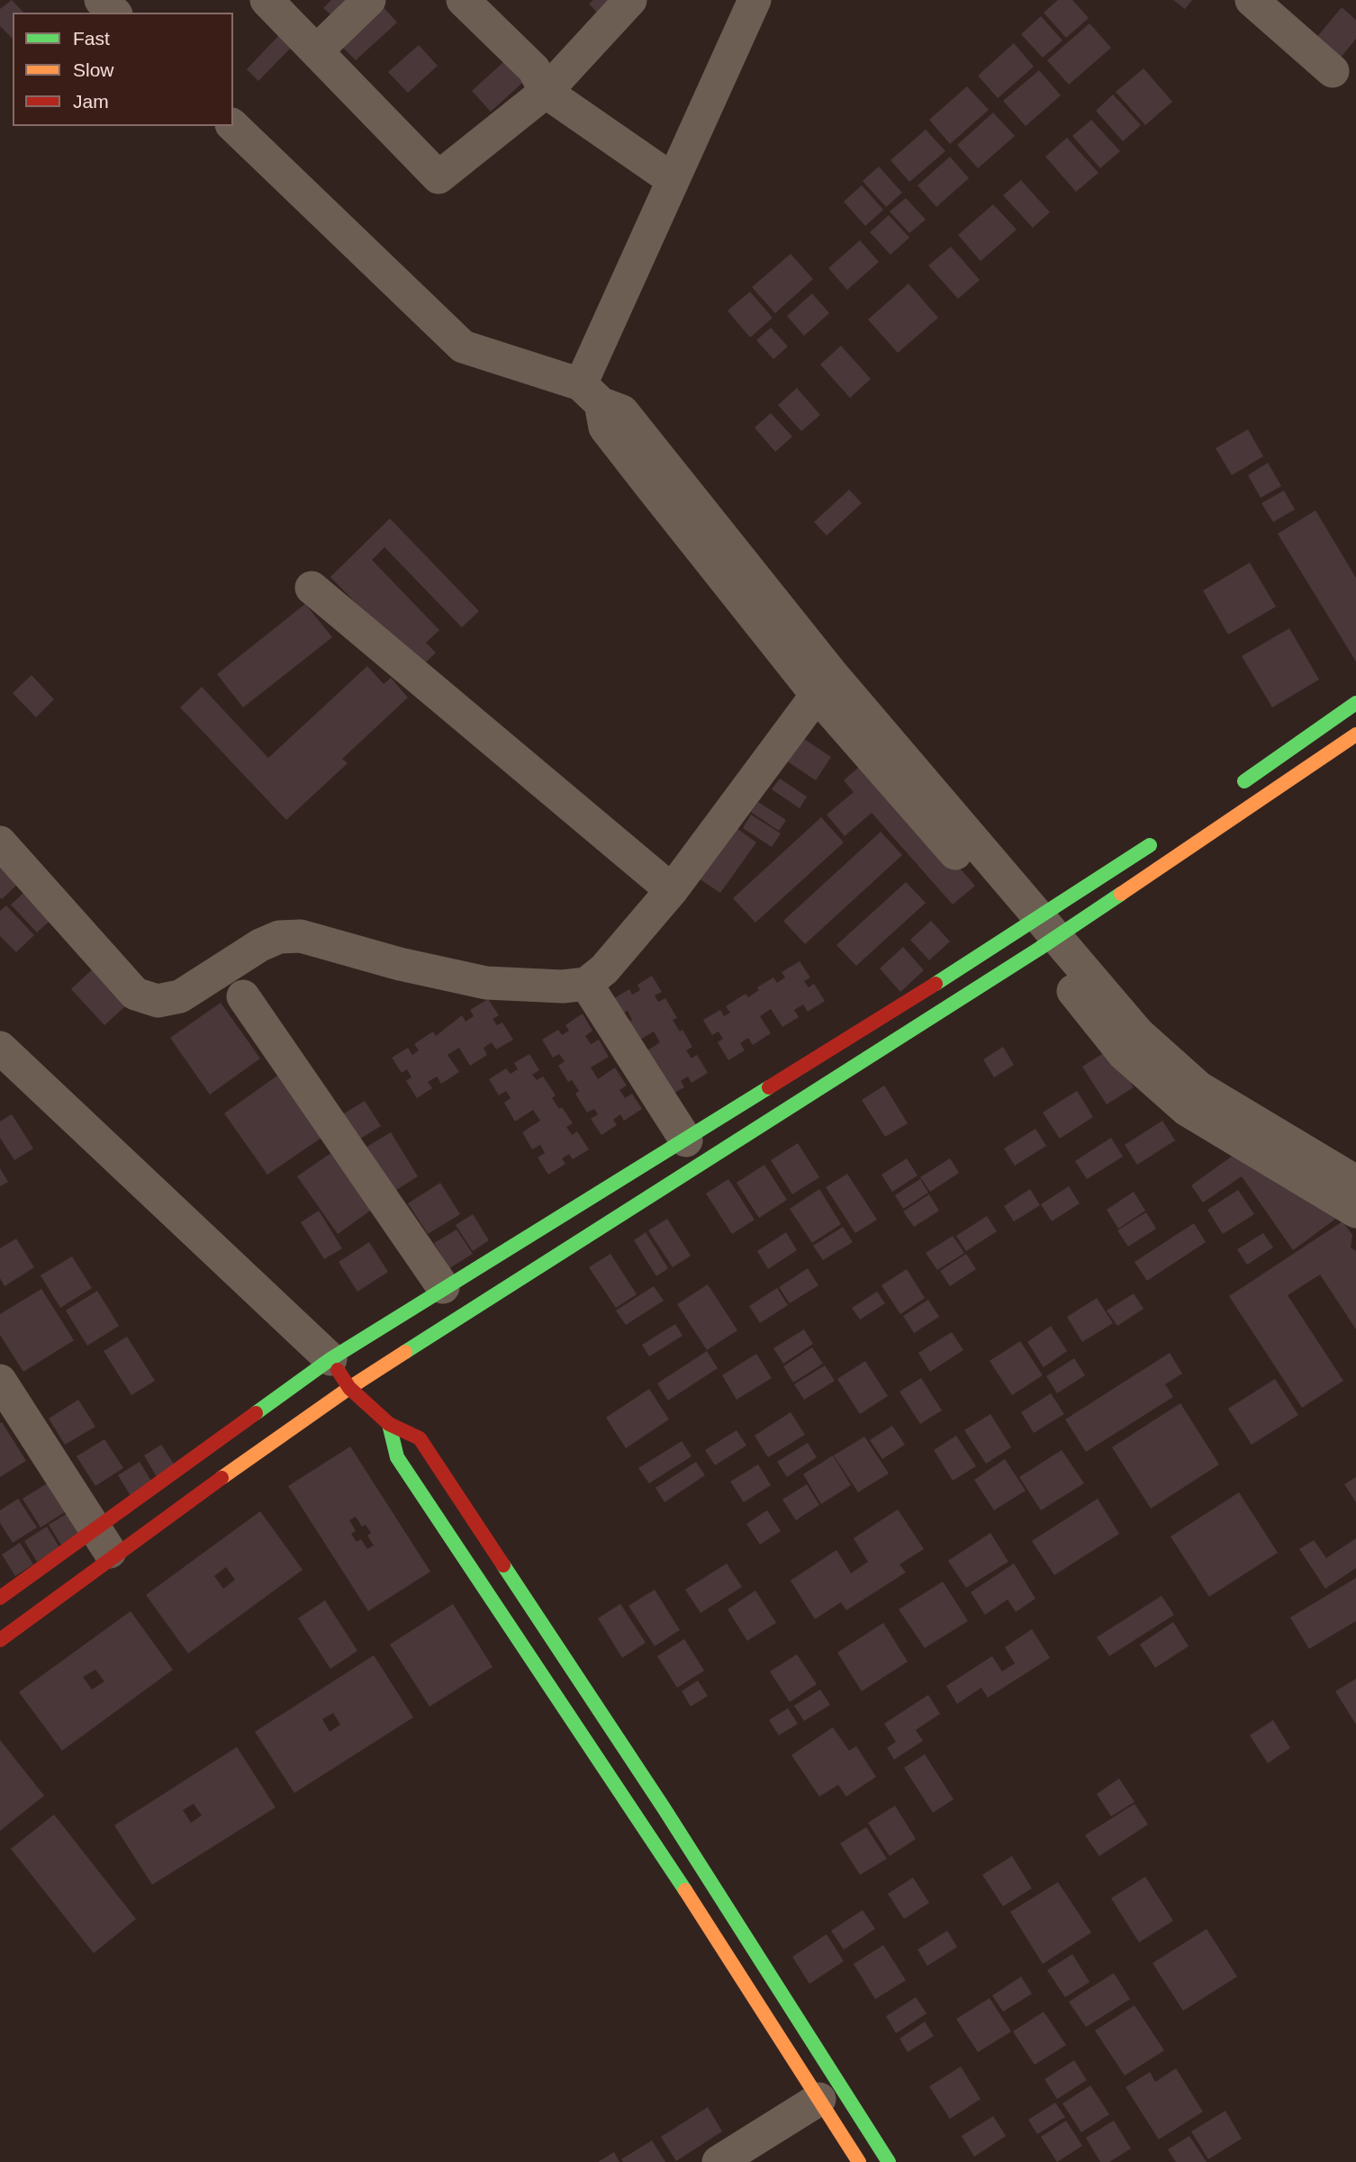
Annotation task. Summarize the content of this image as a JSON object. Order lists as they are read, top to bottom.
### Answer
{
  "legend": ["Fast", "Slow", "Jam"]
}
